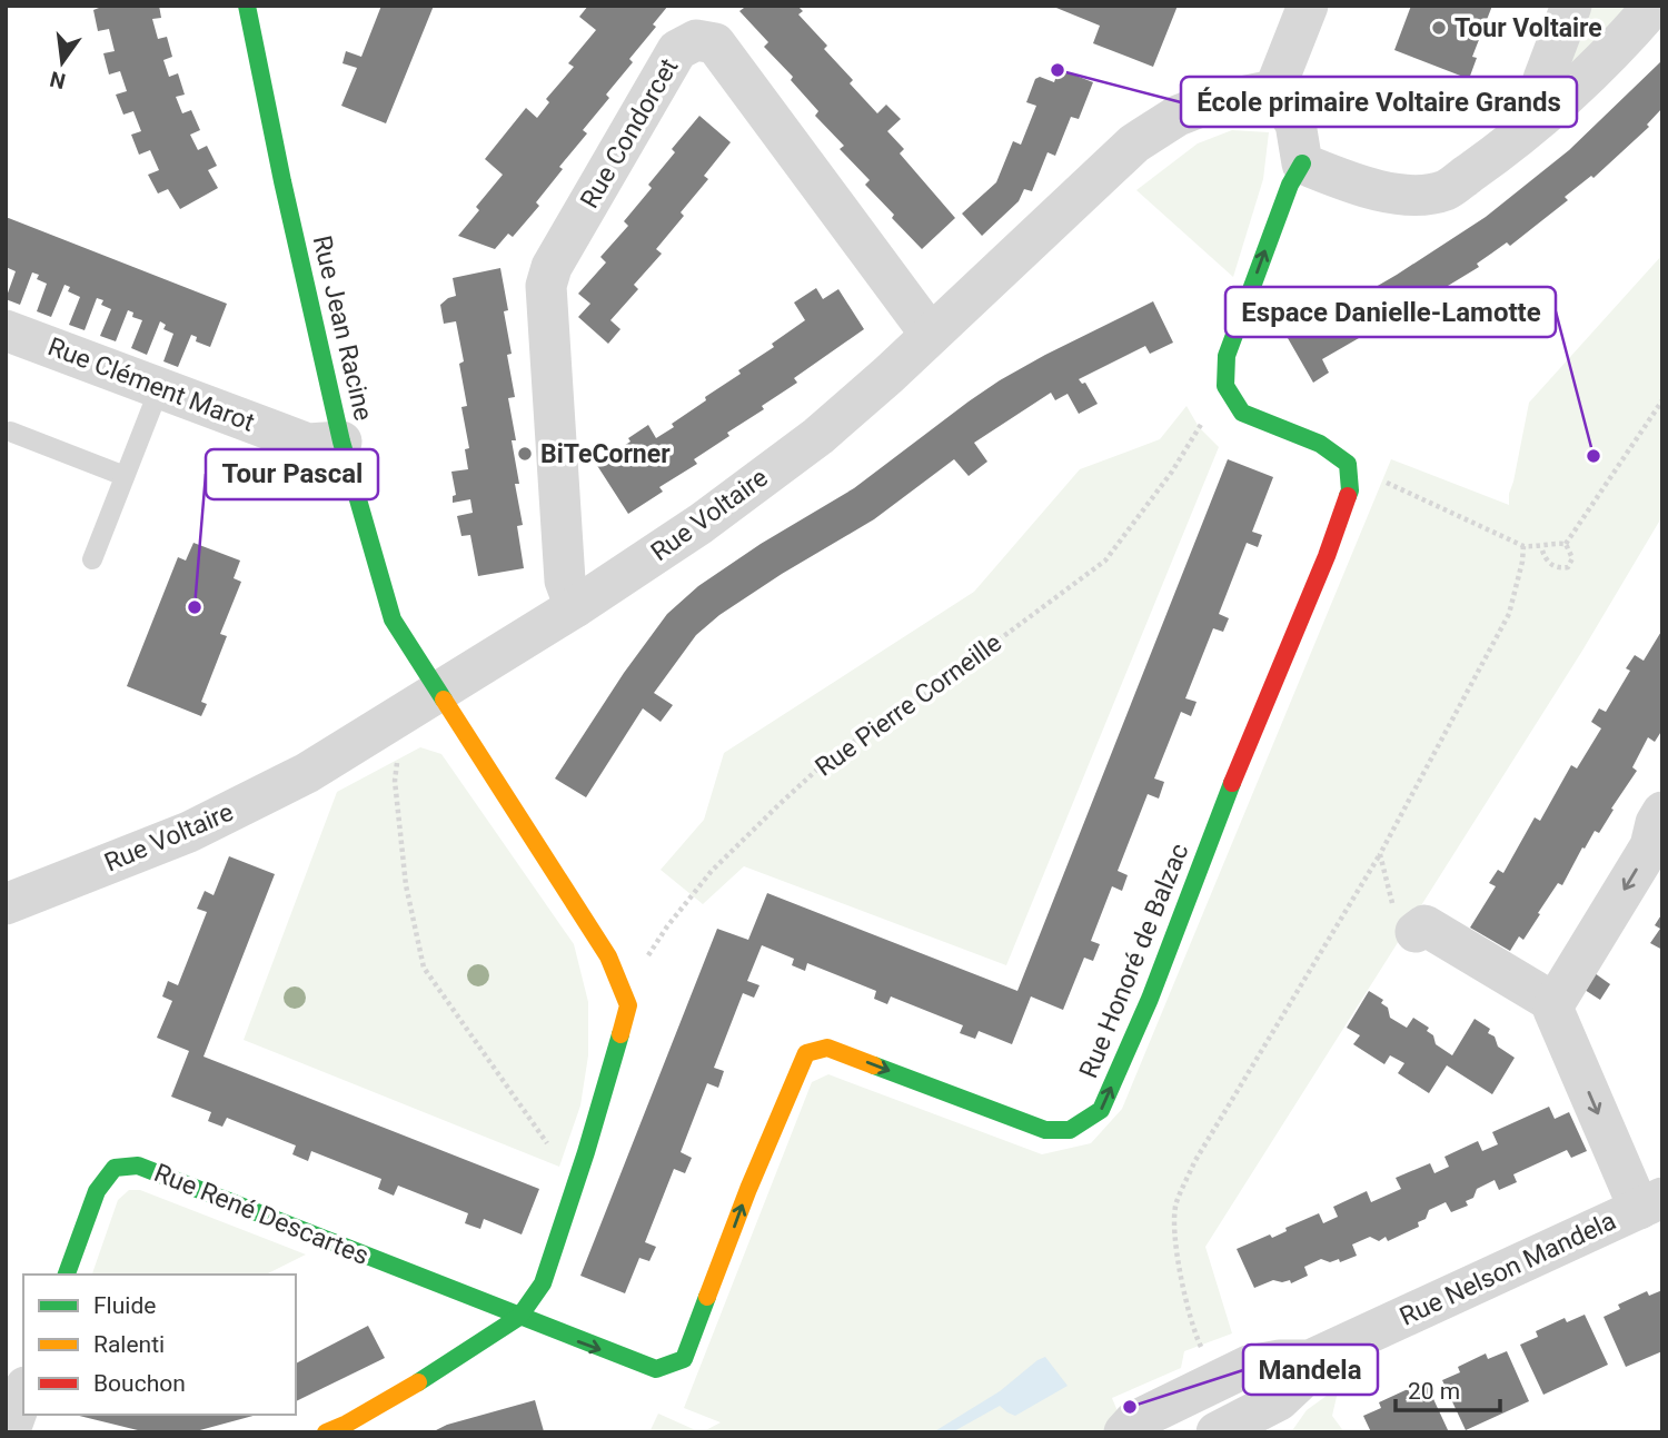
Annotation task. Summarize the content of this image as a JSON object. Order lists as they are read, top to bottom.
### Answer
{
  "streets": {
    "street": [
      "Rue Condorcet",
      "Rue Jean Racine",
      "Rue Clément Marot",
      "Rue Voltaire",
      "Rue Honoré de Balzac",
      "Rue René Descartes",
      "Rue Nelson Mandela"
    ],
    "path": ["Rue Pierre Corneille"]
  },
  "crossings": [
    ["Rue Condorcet", "Rue Voltaire"],
    ["Rue Jean Racine", "Rue Clément Marot"],
    ["Rue Jean Racine", "Rue Voltaire"],
    ["Rue Jean Racine", "Rue Pierre Corneille"],
    ["Rue Honoré de Balzac", "Rue René Descartes"]
  ],
  "places": [
    "Tour Voltaire",
    "École primaire Voltaire Grands",
    "BiTeCorner",
    "Espace Danielle-Lamotte",
    "Tour Pascal",
    "Mandela"
  ],
  "legend": ["Fluide", "Ralenti", "Bouchon"],
  "scale_bar": "20 m",
  "north": "bottom"
}
